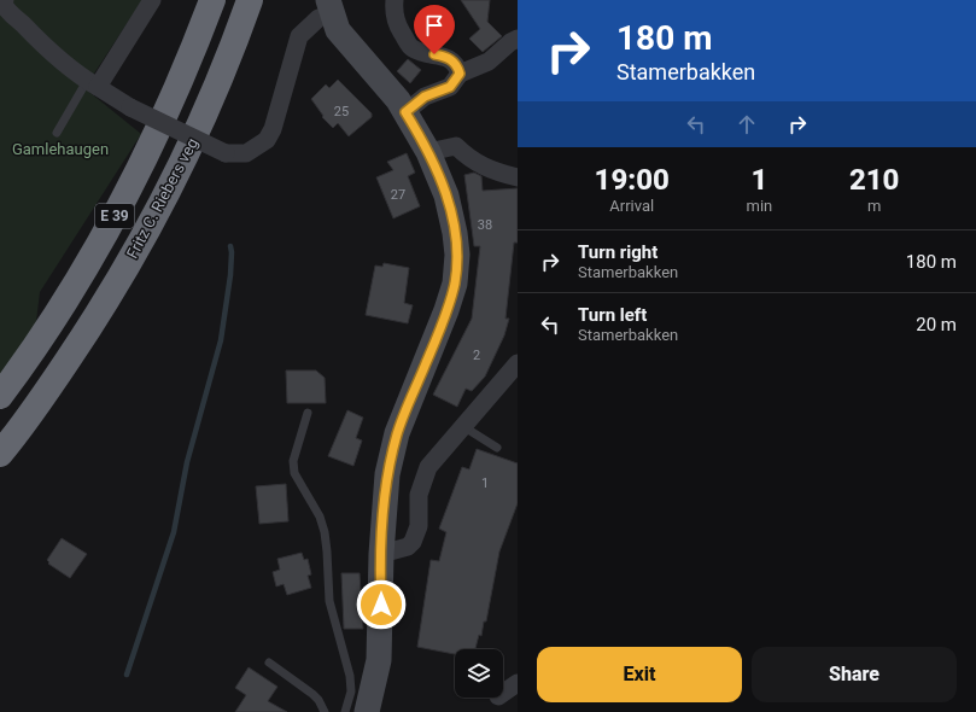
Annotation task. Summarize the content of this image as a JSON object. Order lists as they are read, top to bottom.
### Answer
{
  "streets": {
    "highway": ["Fritz C. Riebers veg", "E 39"]
  },
  "parks": ["Gamlehaugen"],
  "house_numbers": [
    "25",
    "27",
    "38",
    "2",
    "1"
  ],
  "page": {
    "turn": ["180 m", "Stamerbakken"],
    "eta": [
      "19:00",
      "Arrival",
      "1",
      "min",
      "210",
      "m"
    ],
    "list": [
      {
        "name": "Turn right",
        "note": "Stamerbakken",
        "value": "180 m"
      },
      {
        "name": "Turn left",
        "note": "Stamerbakken",
        "value": "20 m"
      }
    ],
    "buttons": ["Exit", "Share"]
  }
}
